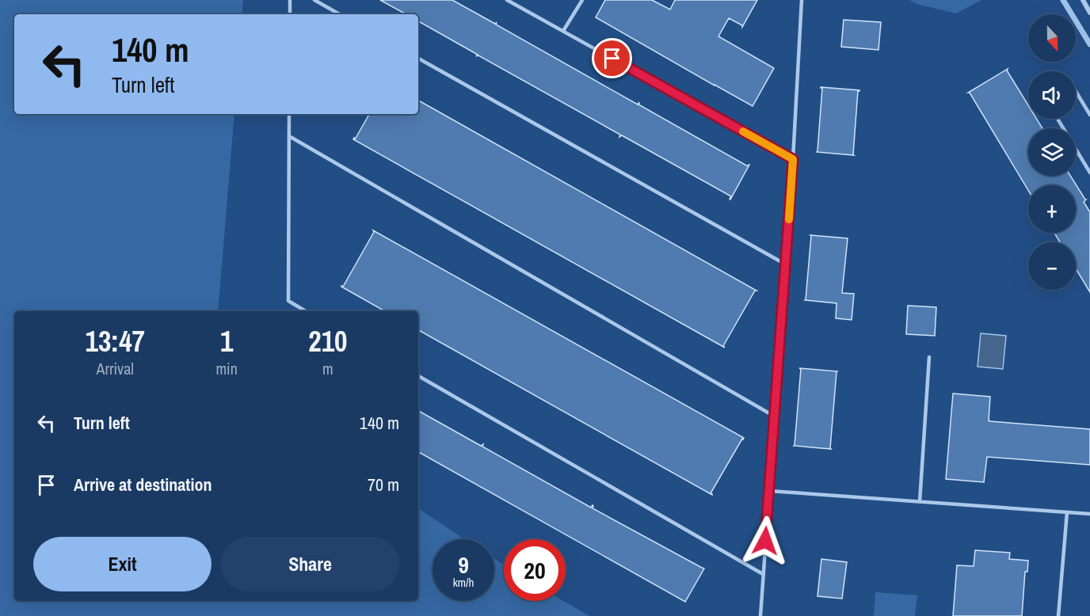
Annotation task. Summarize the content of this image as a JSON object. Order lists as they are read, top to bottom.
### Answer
{
  "north": "bottom",
  "page": {
    "map_buttons": ["+", "−"],
    "turn": ["140 m", "Turn left"],
    "eta": [
      "13:47",
      "Arrival",
      "1",
      "min",
      "210",
      "m"
    ],
    "list": [
      {
        "name": "Turn left",
        "value": "140 m"
      },
      {
        "name": "Arrive at destination",
        "value": "70 m"
      }
    ],
    "buttons": ["Exit", "Share"],
    "speed": "9 km/h",
    "limit": "20"
  }
}
